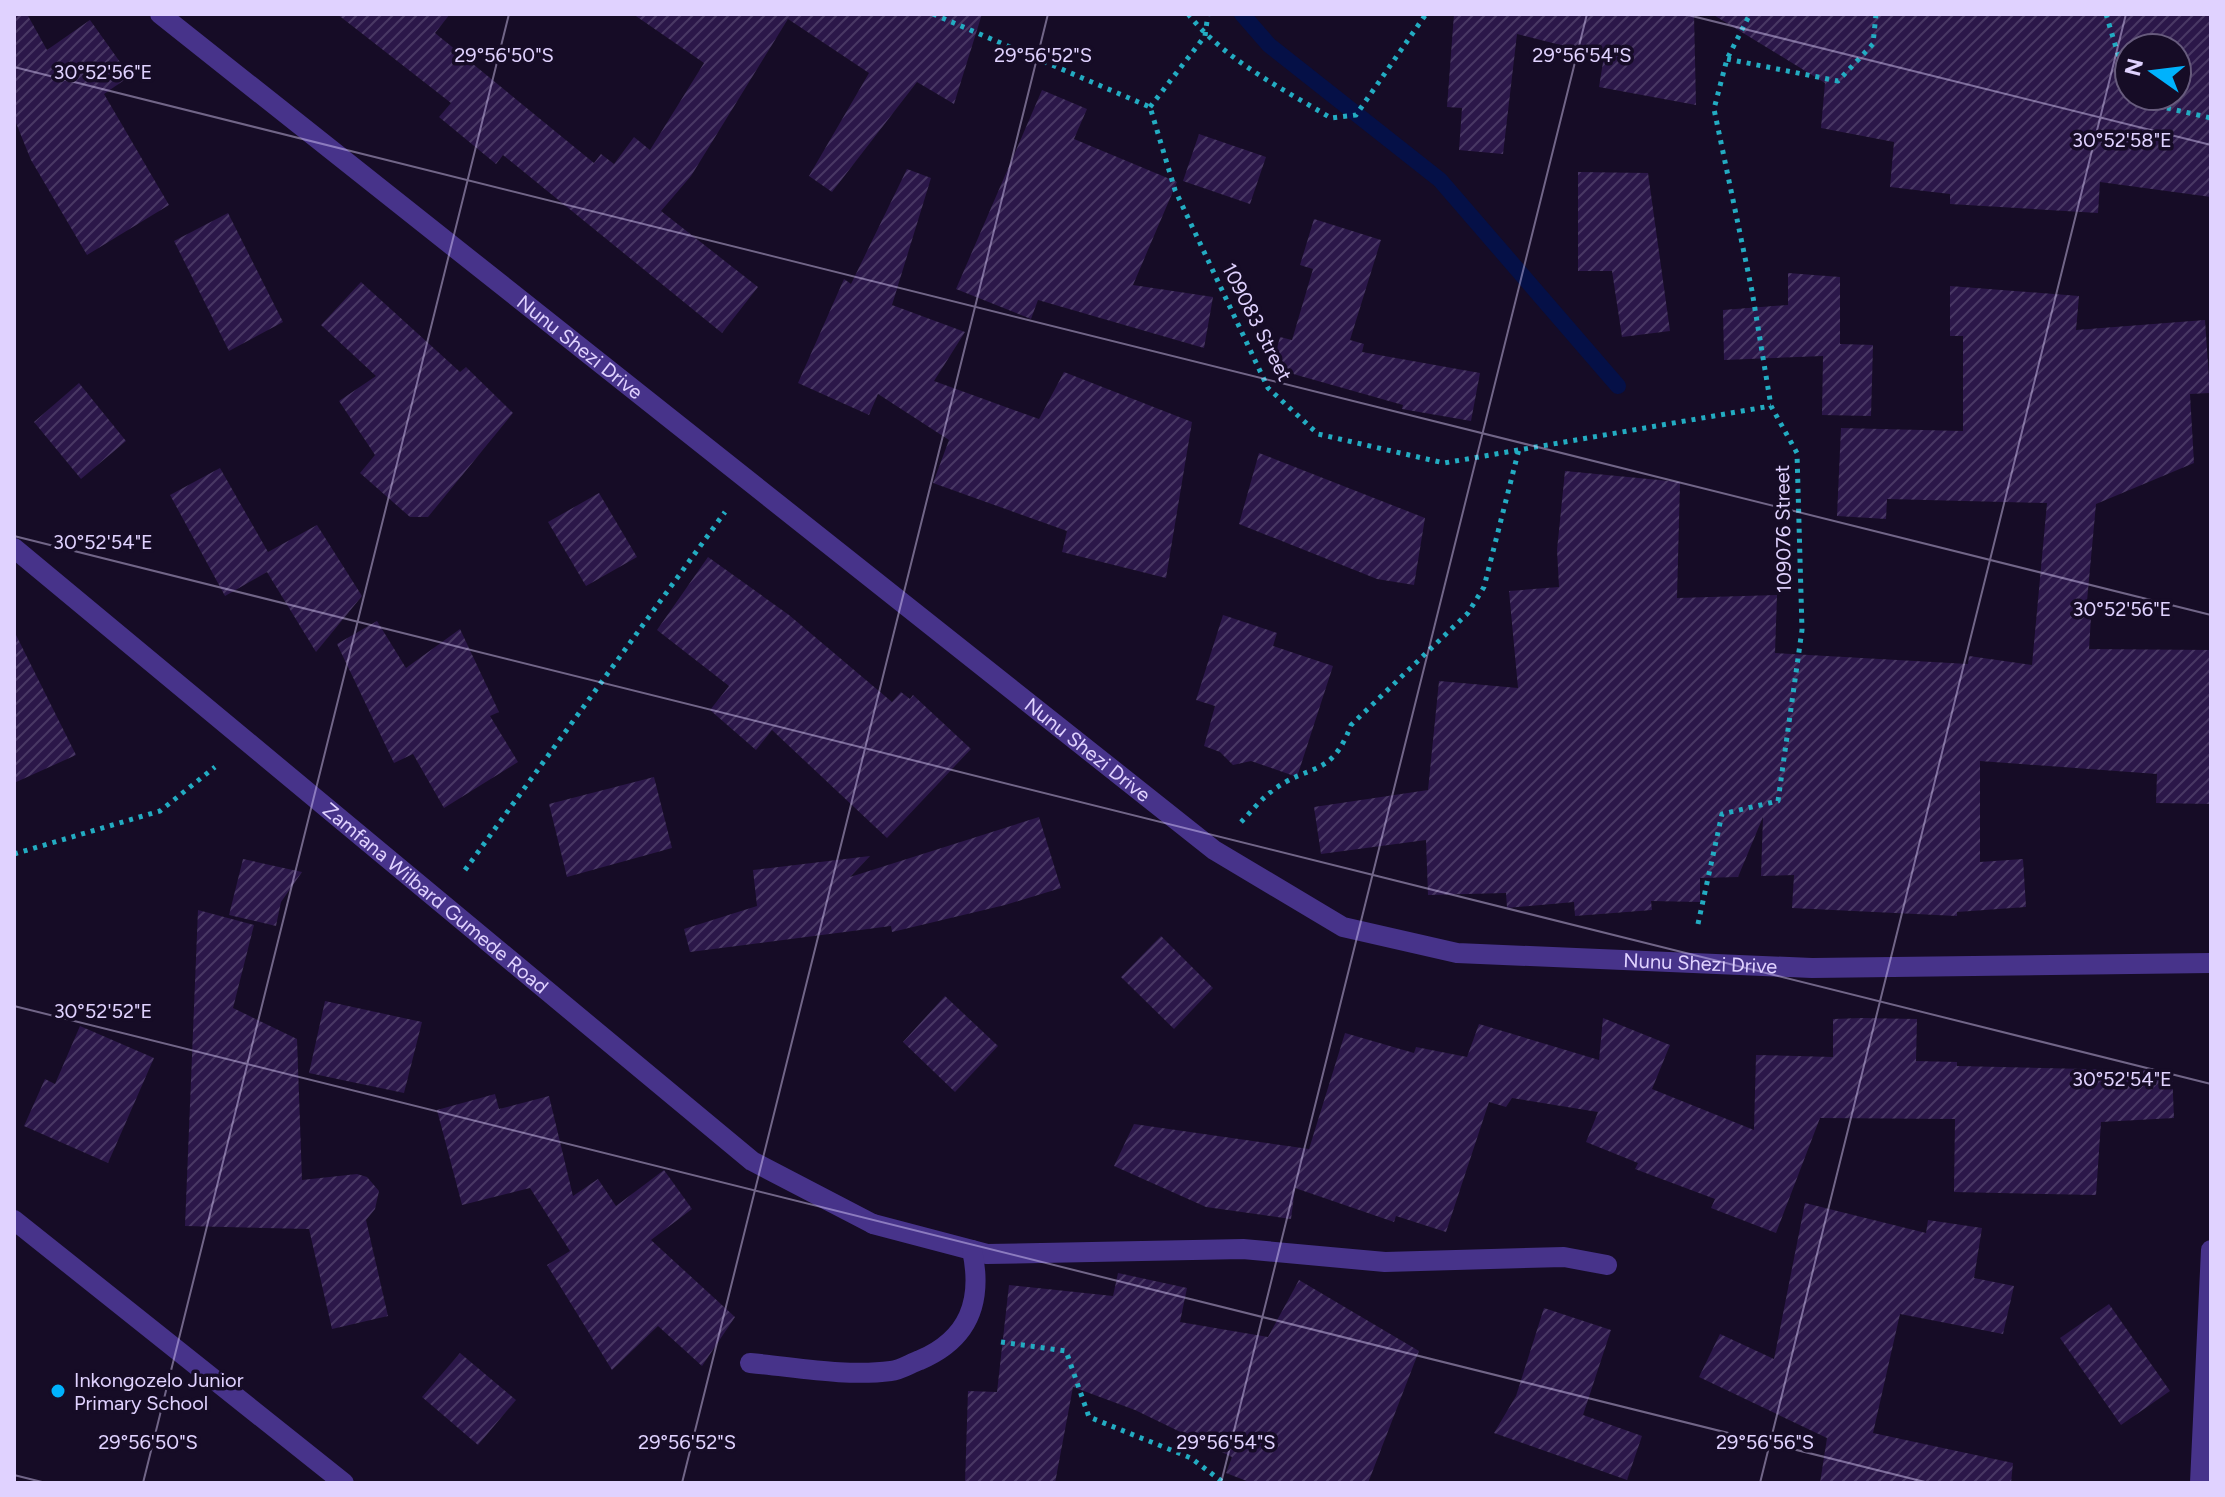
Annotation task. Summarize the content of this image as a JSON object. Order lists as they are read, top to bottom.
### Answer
{
  "streets": {
    "street": ["Nunu Shezi Drive", "Zamfana Wilbard Gumede Road"],
    "path": ["109083 Street", "109076 Street"]
  },
  "crossings": [
    ["109083 Street", "109076 Street"],
    ["Nunu Shezi Drive", "109076 Street"]
  ],
  "places": ["Inkongozelo Junior Primary School"],
  "north": "left",
  "coordinates": [
    "29°56'50\"S",
    "29°56'52\"S",
    "29°56'54\"S",
    "30°52'56\"E",
    "30°52'58\"E",
    "30°52'54\"E",
    "30°52'52\"E",
    "29°56'56\"S"
  ]
}
